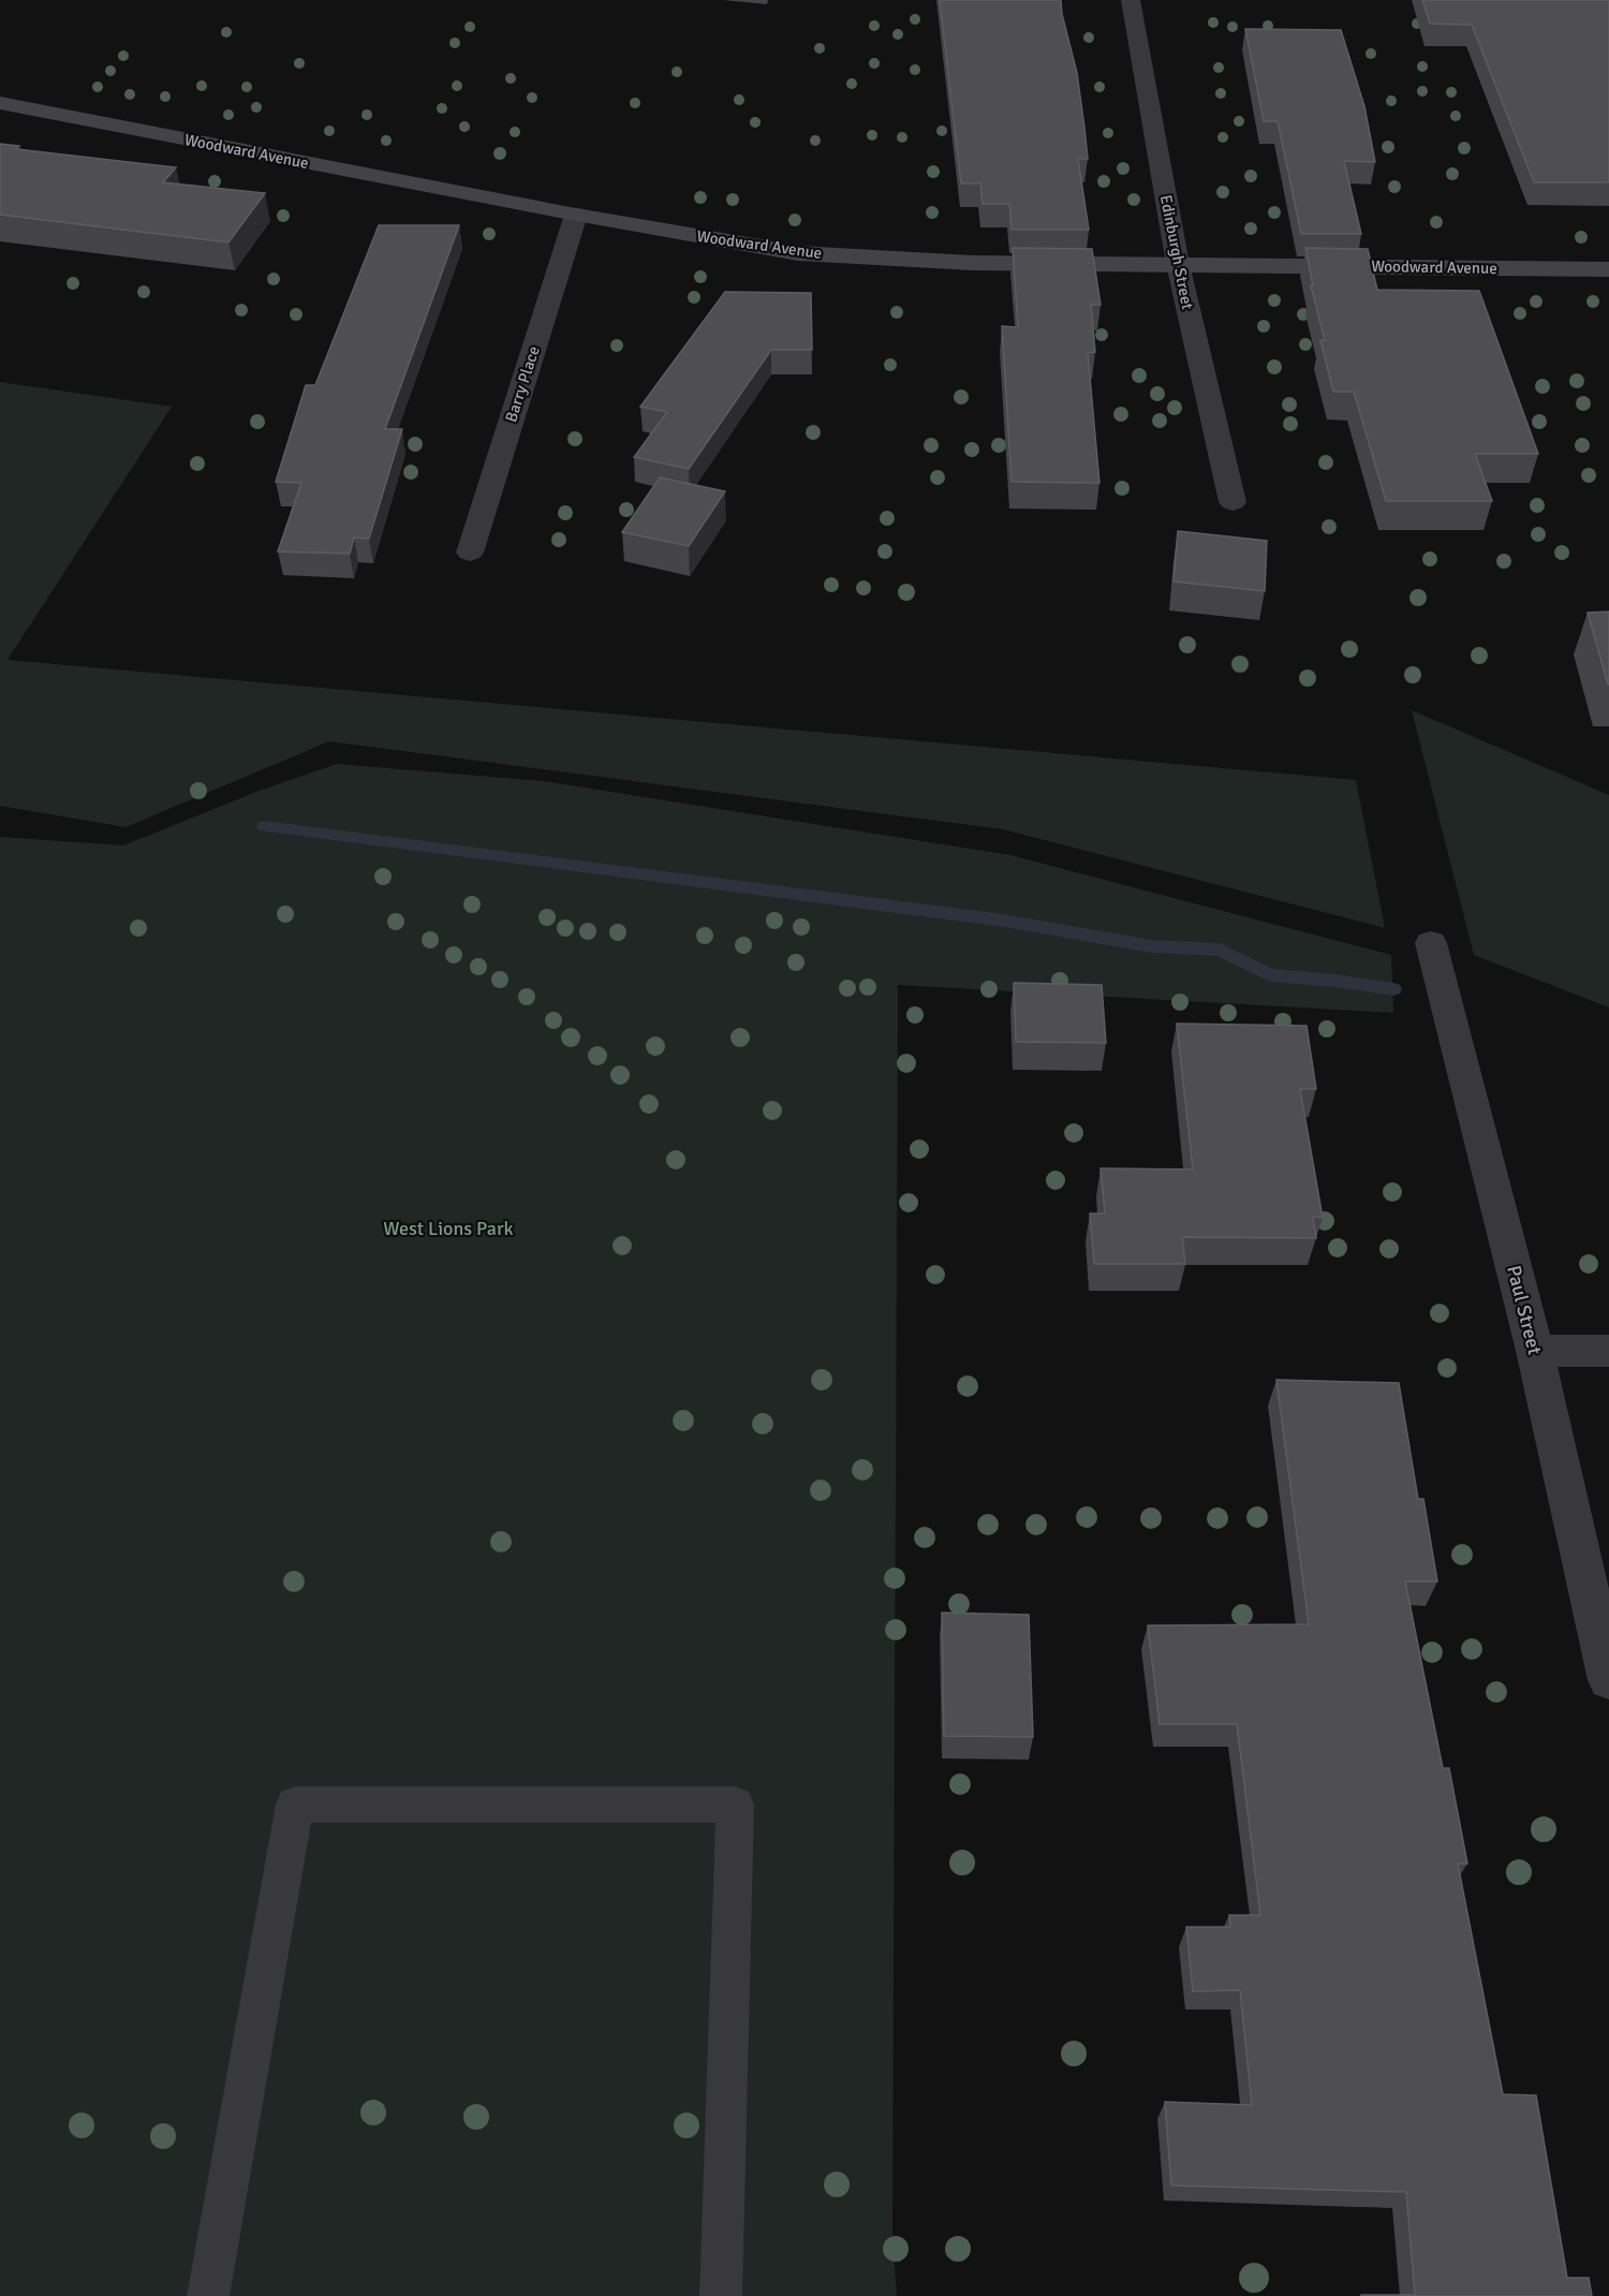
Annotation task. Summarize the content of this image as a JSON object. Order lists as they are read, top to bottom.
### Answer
{
  "streets": {
    "street": [
      "Woodward Avenue",
      "Edinburgh Street",
      "Barry Place",
      "Paul Street"
    ]
  },
  "crossings": [
    ["Woodward Avenue", "Edinburgh Street"],
    ["Woodward Avenue", "Barry Place"]
  ],
  "parks": ["West Lions Park"]
}
